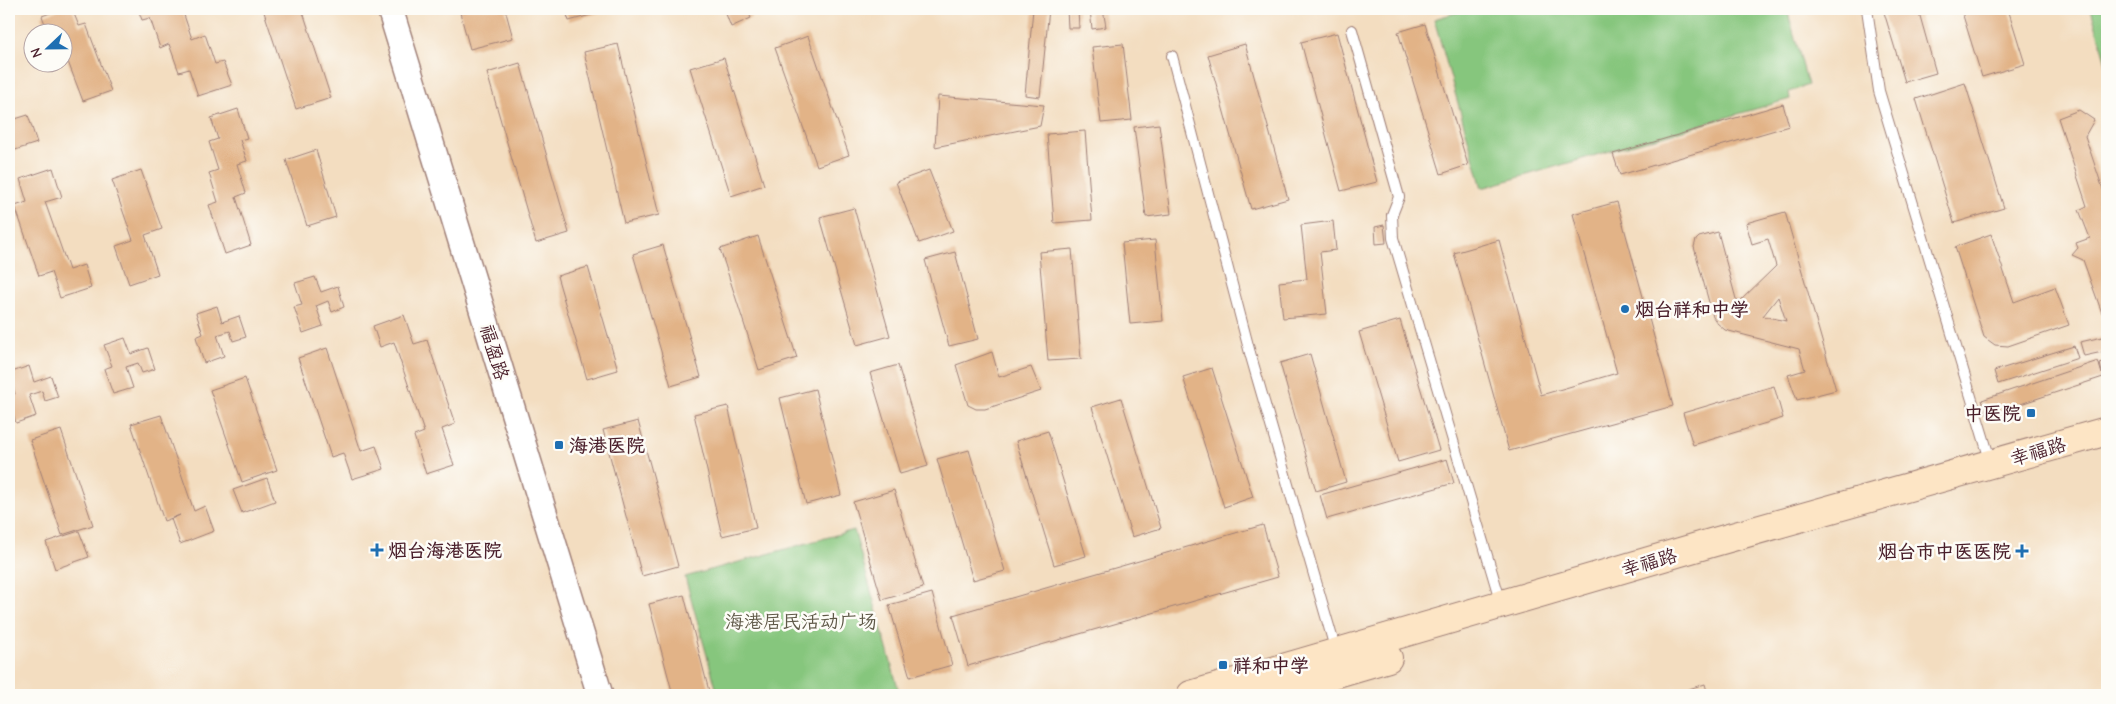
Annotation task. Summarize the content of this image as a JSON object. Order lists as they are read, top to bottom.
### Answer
{
  "streets": {
    "main road": ["幸福路"],
    "street": ["福盈路"]
  },
  "parks": ["海港居民活动广场"],
  "places": {
    "other": ["烟台祥和中学"],
    "transit": ["中医院", "海港医院", "祥和中学"],
    "health": ["烟台海港医院", "烟台市中医医院"]
  },
  "north": "left"
}
